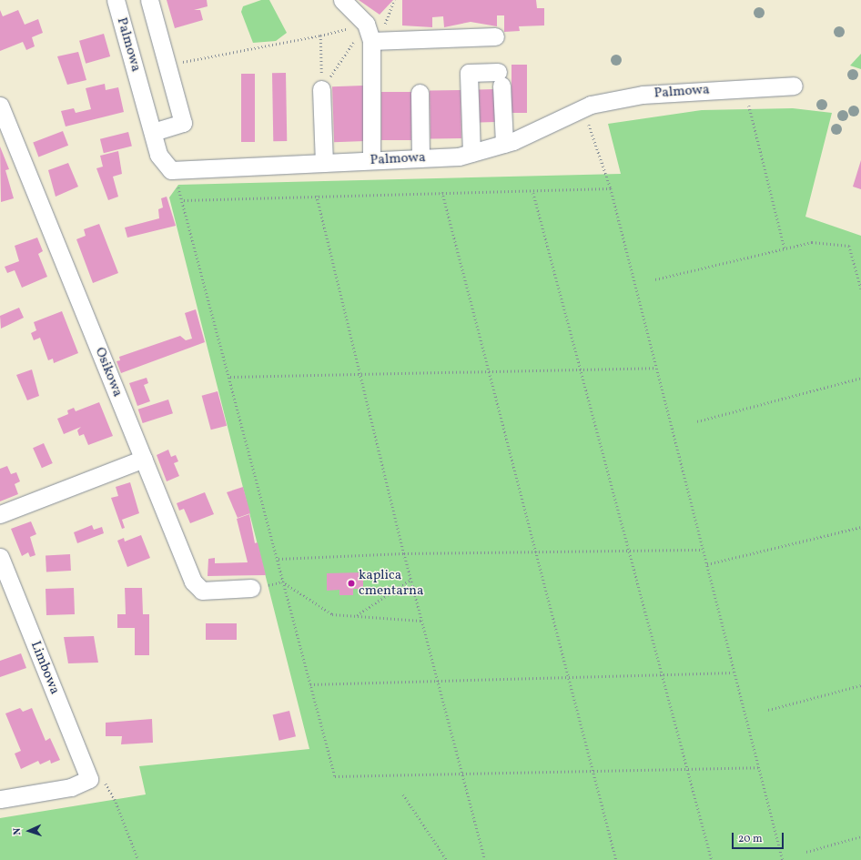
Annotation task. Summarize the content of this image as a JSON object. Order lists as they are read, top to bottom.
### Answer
{
  "streets": {
    "street": ["Palmowa", "Osikowa", "Limbowa"]
  },
  "places": ["kaplica cmentarna"],
  "scale_bar": "20 m",
  "north": "left"
}
